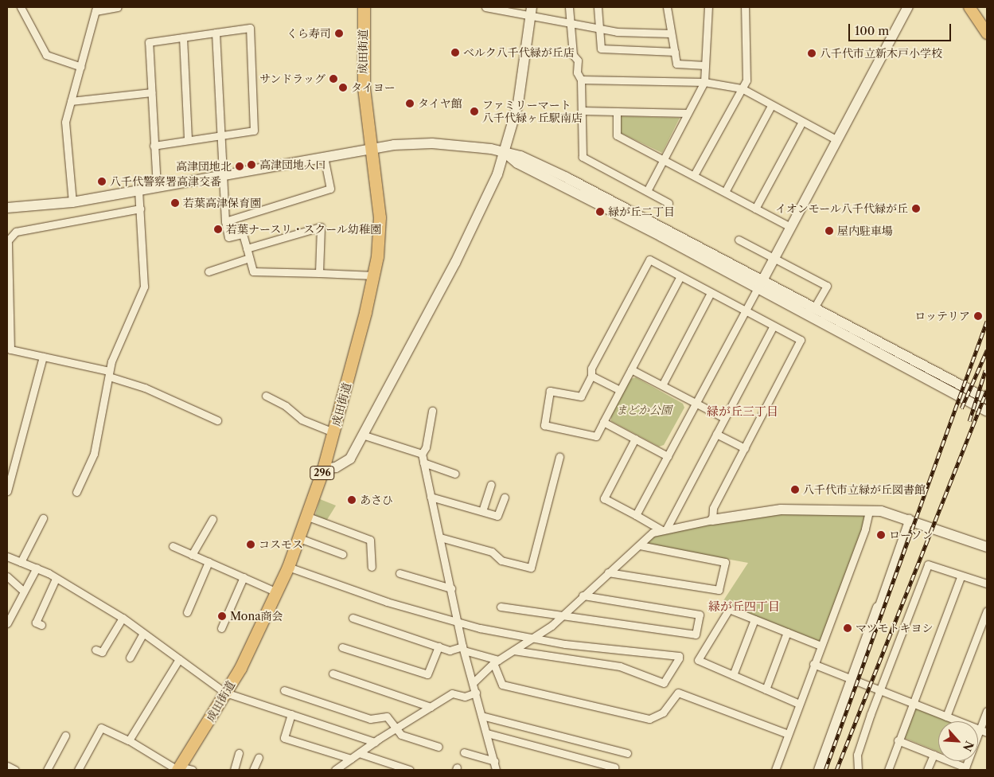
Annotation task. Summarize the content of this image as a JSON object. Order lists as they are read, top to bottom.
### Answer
{
  "streets": {
    "highway": ["成田街道", "296"]
  },
  "districts": ["緑が丘三丁目", "緑が丘四丁目"],
  "parks": ["まどか公園"],
  "places": [
    "くら寿司",
    "ベルク八千代緑が丘店",
    "八千代市立新木戸小学校",
    "サンドラッグ",
    "タイヨー",
    "タイヤ館",
    "ファミリーマート 八千代緑ヶ丘駅南店",
    "高津団地入口",
    "高津団地北",
    "八千代警察署高津交番",
    "若葉高津保育園",
    "イオンモール八千代緑が丘",
    "緑が丘二丁目",
    "若葉ナースリ・スクール幼稚園",
    "屋内駐車場",
    "ロッテリア",
    "八千代市立緑が丘図書館",
    "あさひ",
    "ローソン",
    "コスモス",
    "Mona商会",
    "マツモトキヨシ"
  ],
  "scale_bar": "100 m",
  "north": "bottom right"
}
